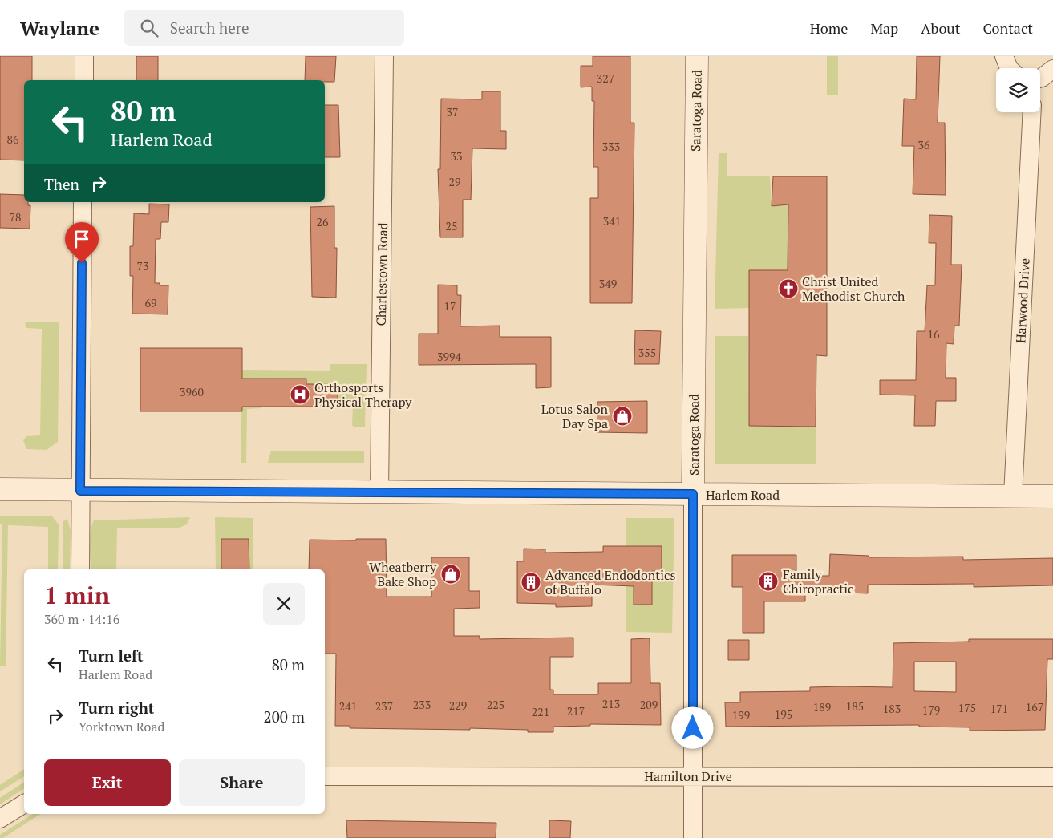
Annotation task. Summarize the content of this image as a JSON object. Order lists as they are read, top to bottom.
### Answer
{
  "streets": {
    "main road": ["Saratoga Road", "Harlem Road"],
    "street": ["Charlestown Road", "Harwood Drive", "Hamilton Drive"]
  },
  "crossings": [
    ["Saratoga Road", "Harlem Road"],
    ["Saratoga Road", "Hamilton Drive"],
    ["Charlestown Road", "Harlem Road"],
    ["Harwood Drive", "Harlem Road"]
  ],
  "places": {
    "church": ["Christ United Methodist Church"],
    "hospital": ["Orthosports Physical Therapy"],
    "shop": ["Lotus Salon Day Spa", "Wheatberry Bake Shop"],
    "building": ["Family Chiropractic", "Advanced Endodontics of Buffalo"]
  },
  "house_numbers": [
    "327",
    "37",
    "86",
    "36",
    "333",
    "33",
    "29",
    "78",
    "341",
    "26",
    "25",
    "73",
    "349",
    "69",
    "17",
    "16",
    "355",
    "3994",
    "3960",
    "213",
    "233",
    "225",
    "209",
    "229",
    "241",
    "237",
    "185",
    "189",
    "167",
    "175",
    "183",
    "171",
    "179",
    "217",
    "221",
    "195",
    "199"
  ],
  "page": {
    "header": "Waylane",
    "search": "Search here",
    "nav": [
      "Home",
      "Map",
      "About",
      "Contact"
    ],
    "turn": ["80 m", "Harlem Road"],
    "then": "Then",
    "heading": ["1 min", "360 m · 14:16"],
    "list": [
      {
        "name": "Turn left",
        "note": "Harlem Road",
        "value": "80 m"
      },
      {
        "name": "Turn right",
        "note": "Yorktown Road",
        "value": "200 m"
      }
    ],
    "buttons": ["Exit", "Share"]
  }
}
